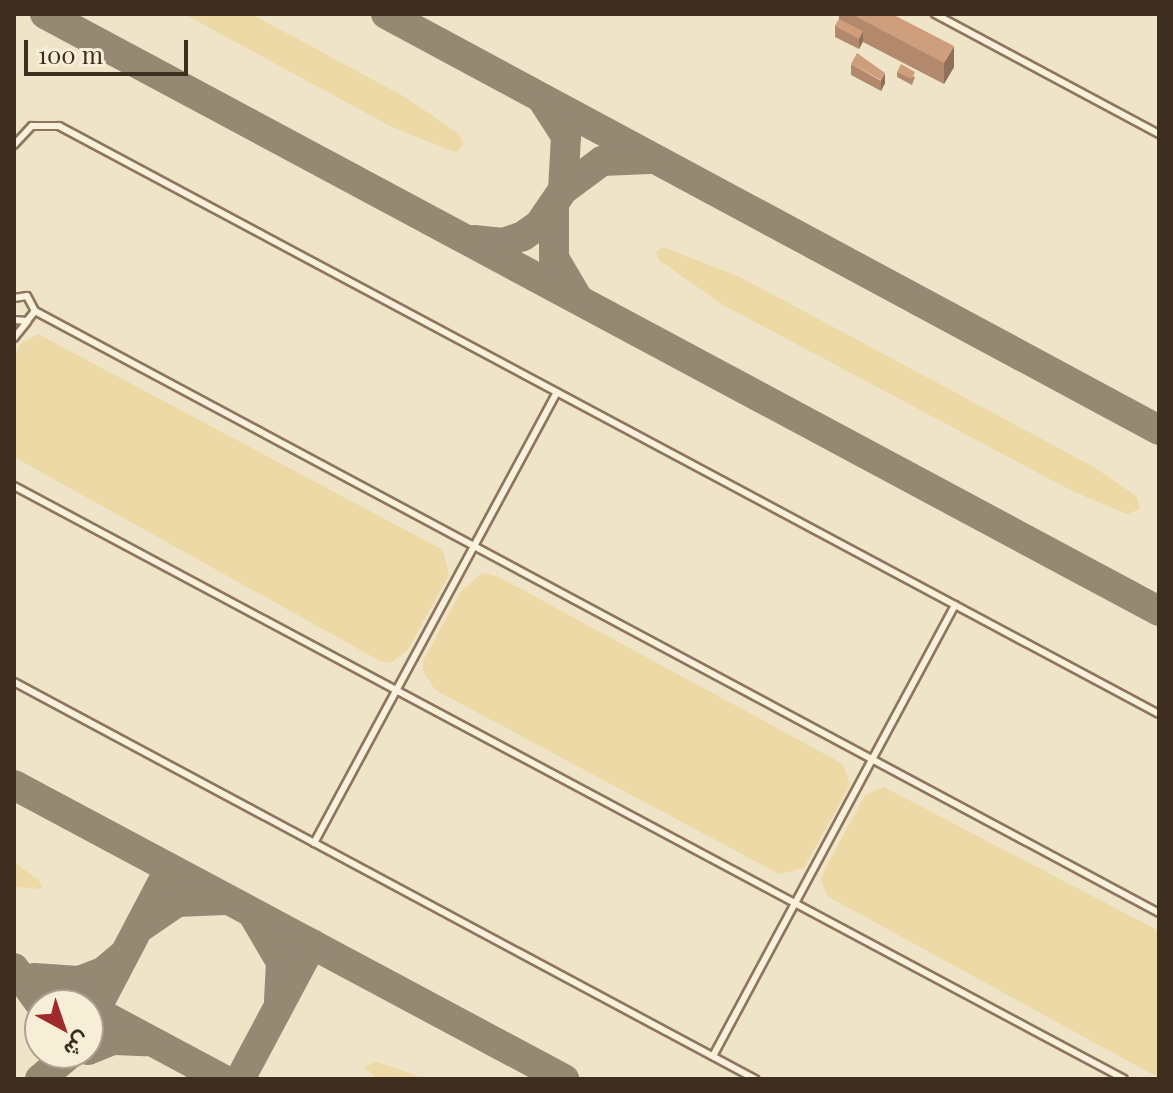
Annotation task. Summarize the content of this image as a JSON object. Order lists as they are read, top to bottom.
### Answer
{
  "scale_bar": "100 m",
  "north": "bottom right"
}
